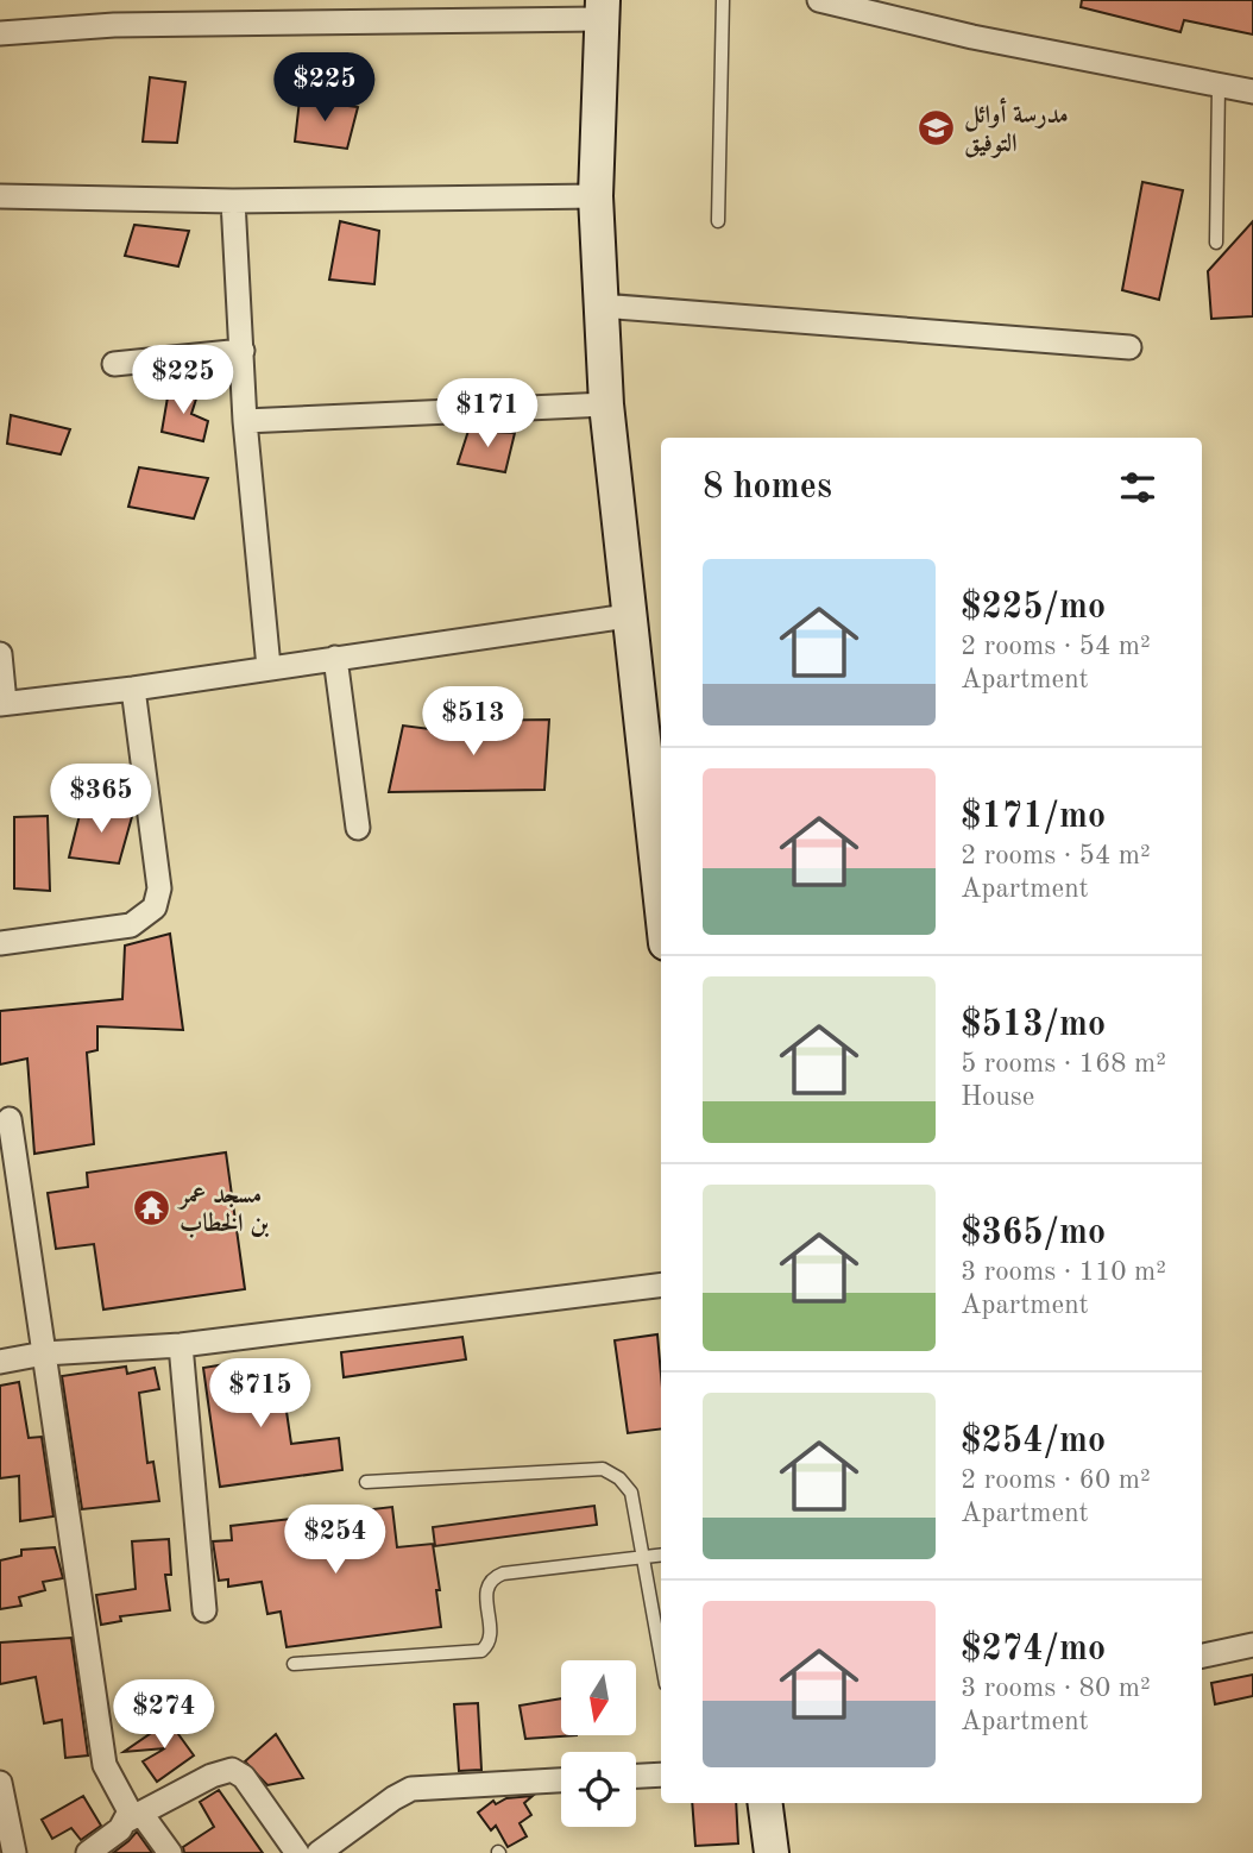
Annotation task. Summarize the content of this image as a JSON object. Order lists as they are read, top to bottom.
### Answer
{
  "places": {
    "school or university": ["مدرسة أوائل التوفيق"],
    "temple": ["مسجد عمر بن الخطاب"]
  },
  "north": "bottom",
  "page": {
    "price": [
      "$225",
      "$225",
      "$171",
      "$513",
      "$365",
      "$715",
      "$254",
      "$274"
    ],
    "heading": "8 homes",
    "list": [
      {
        "name": "$225/mo",
        "note": "2 rooms · 54 m² · Apartment"
      },
      {
        "name": "$171/mo",
        "note": "2 rooms · 54 m² · Apartment"
      },
      {
        "name": "$513/mo",
        "note": "5 rooms · 168 m² · House"
      },
      {
        "name": "$365/mo",
        "note": "3 rooms · 110 m² · Apartment"
      },
      {
        "name": "$254/mo",
        "note": "2 rooms · 60 m² · Apartment"
      },
      {
        "name": "$274/mo",
        "note": "3 rooms · 80 m² · Apartment"
      }
    ]
  }
}
